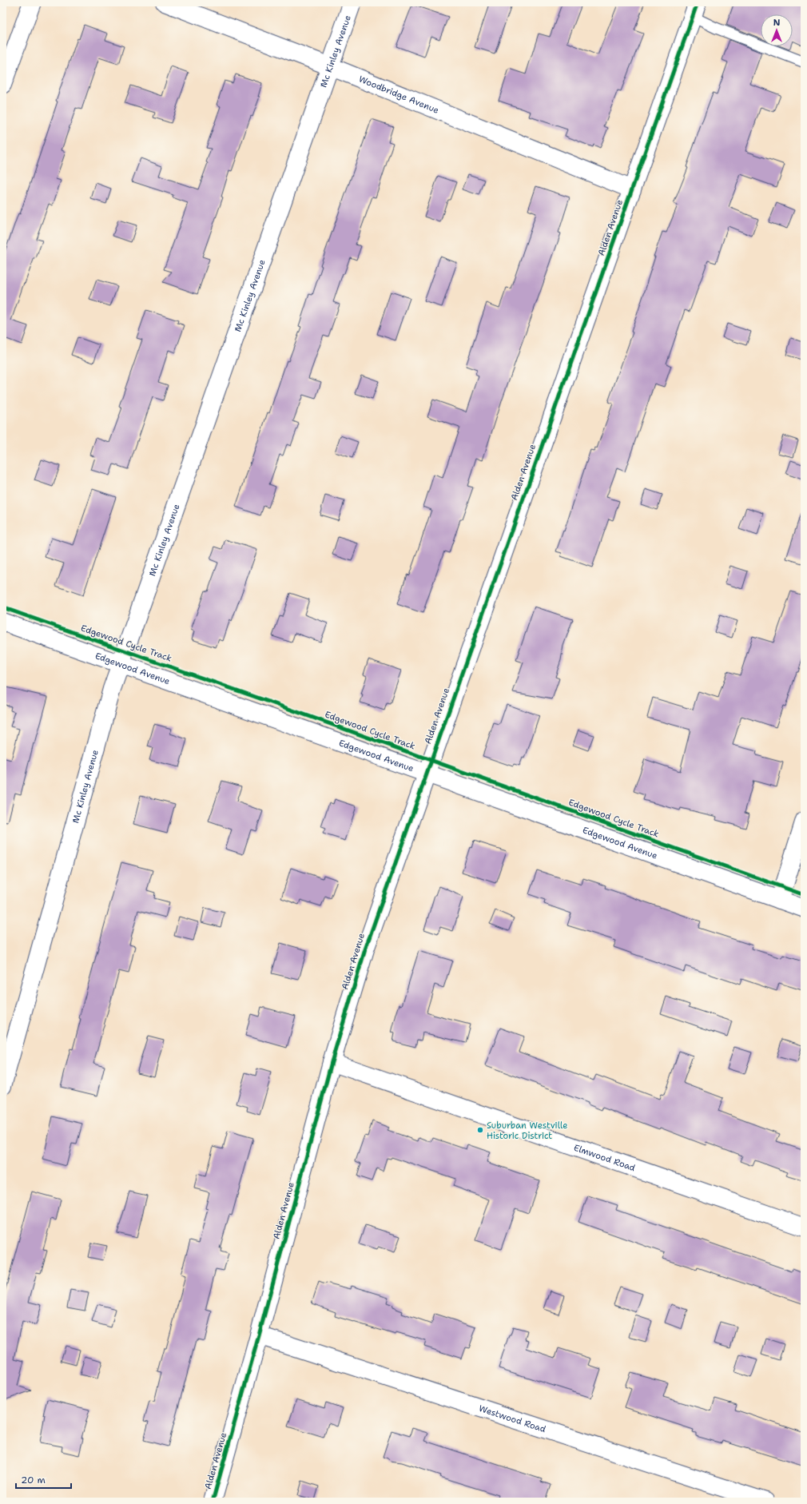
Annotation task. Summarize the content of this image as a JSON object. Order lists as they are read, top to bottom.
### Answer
{
  "streets": {
    "street": [
      "Mc Kinley Avenue",
      "Woodbridge Avenue",
      "Alden Avenue",
      "Edgewood Avenue",
      "Elmwood Road",
      "Westwood Road"
    ],
    "cycle path": ["Edgewood Cycle Track"]
  },
  "crossings": [
    ["Mc Kinley Avenue", "Woodbridge Avenue"],
    ["Mc Kinley Avenue", "Edgewood Avenue"],
    ["Woodbridge Avenue", "Alden Avenue"],
    ["Alden Avenue", "Edgewood Avenue"],
    ["Alden Avenue", "Elmwood Road"],
    ["Alden Avenue", "Westwood Road"]
  ],
  "places": ["Suburban Westville Historic District"],
  "scale_bar": "20 m",
  "north": "top"
}
